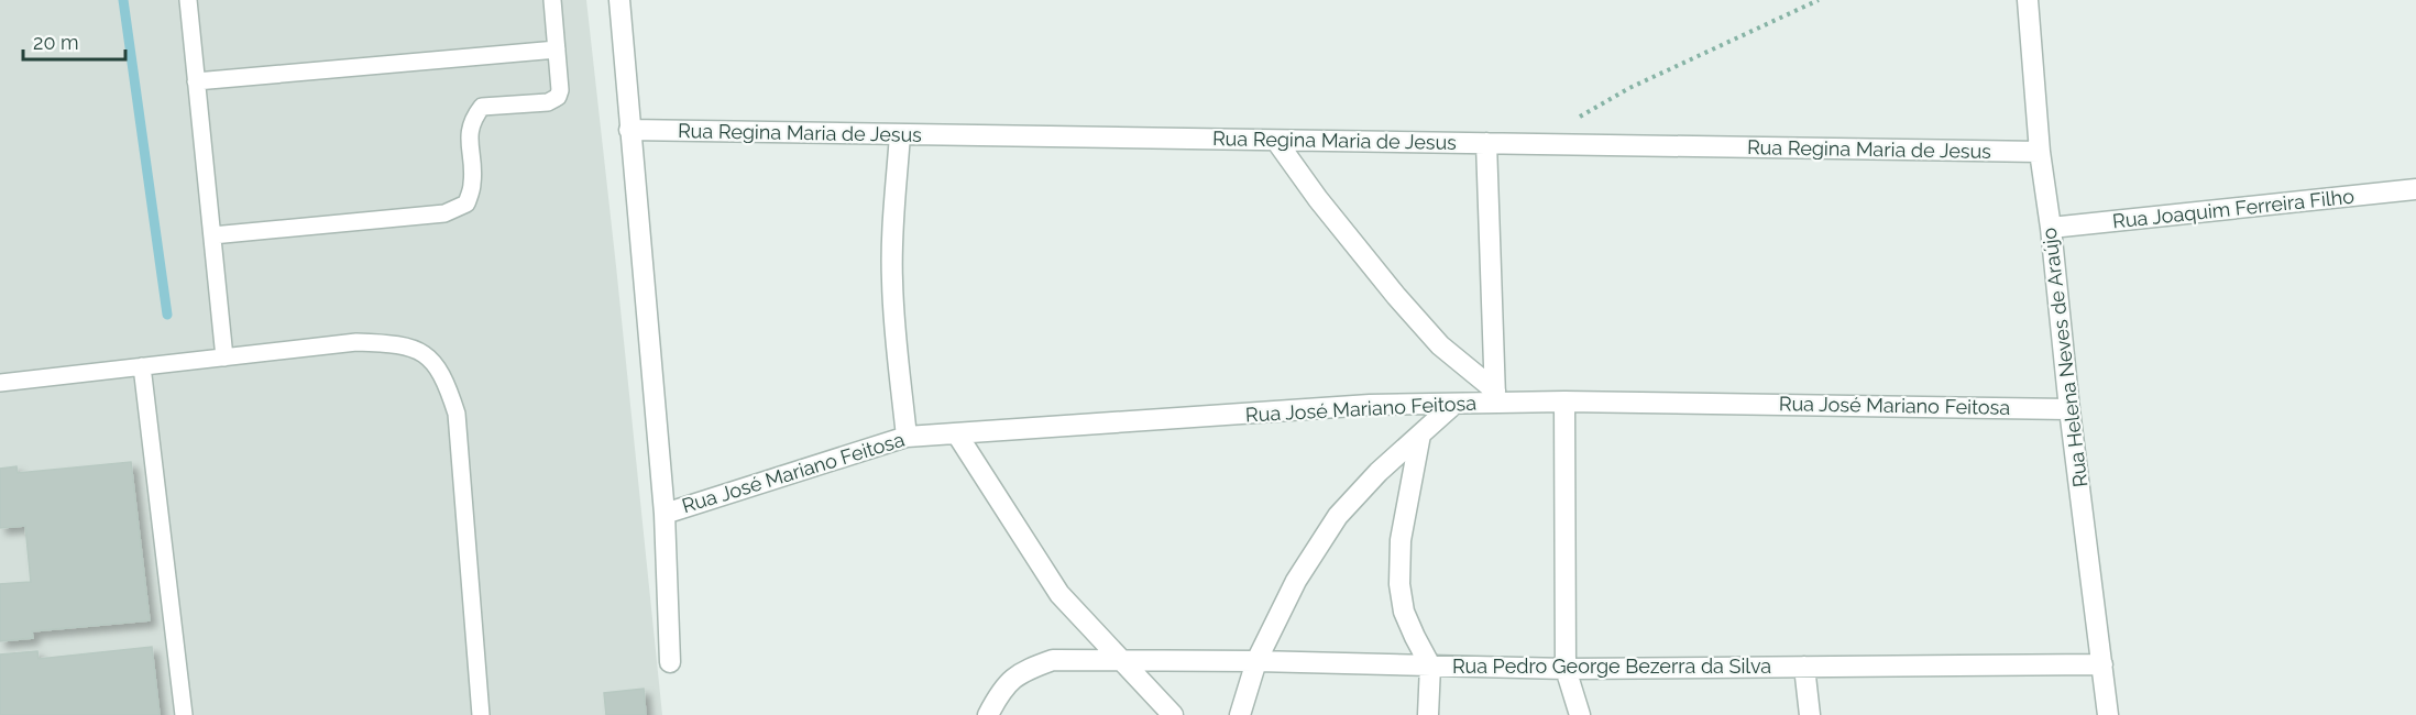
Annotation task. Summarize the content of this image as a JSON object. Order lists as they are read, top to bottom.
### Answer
{
  "streets": {
    "street": [
      "Rua Regina Maria de Jesus",
      "Rua Joaquim Ferreira Filho",
      "Rua Helena Neves de Araújo",
      "Rua José Mariano Feitosa",
      "Rua Pedro George Bezerra da Silva"
    ]
  },
  "crossings": [
    ["Rua Regina Maria de Jesus", "Rua Helena Neves de Araújo"],
    ["Rua Joaquim Ferreira Filho", "Rua Helena Neves de Araújo"],
    ["Rua Helena Neves de Araújo", "Rua José Mariano Feitosa"],
    ["Rua Helena Neves de Araújo", "Rua Pedro George Bezerra da Silva"]
  ],
  "scale_bar": "20 m"
}
